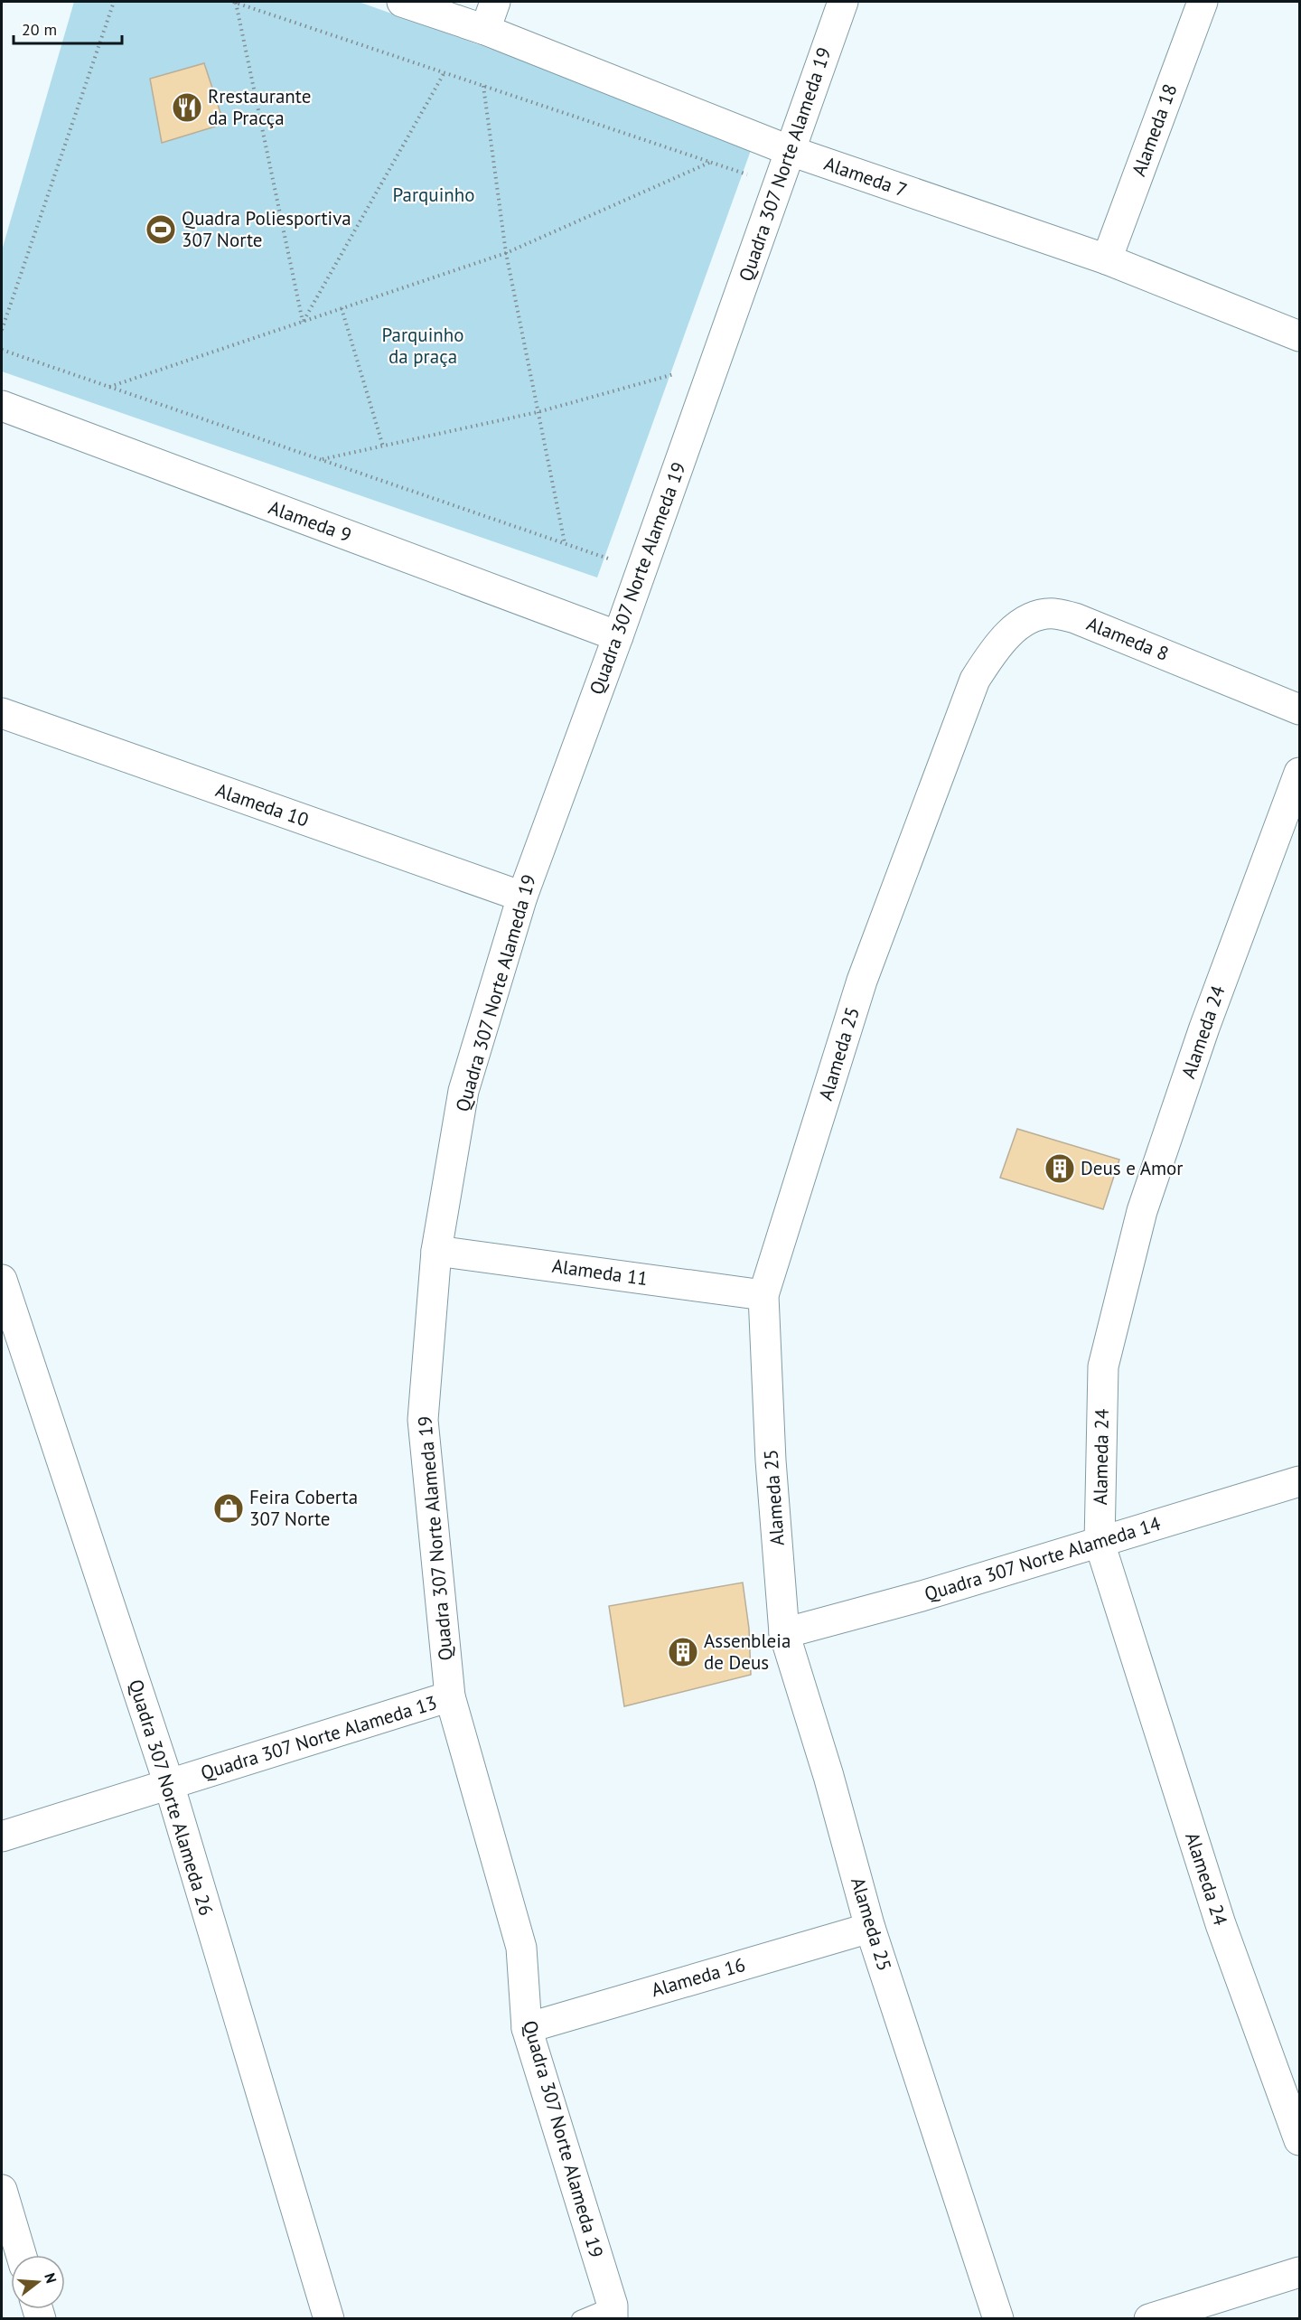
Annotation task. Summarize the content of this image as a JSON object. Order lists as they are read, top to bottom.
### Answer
{
  "streets": {
    "street": [
      "Alameda 18",
      "Quadra 307 Norte Alameda 19",
      "Alameda 7",
      "Alameda 9",
      "Alameda 8",
      "Alameda 10",
      "Alameda 24",
      "Alameda 25",
      "Alameda 11",
      "Quadra 307 Norte Alameda 14",
      "Quadra 307 Norte Alameda 13",
      "Quadra 307 Norte Alameda 26",
      "Alameda 16"
    ]
  },
  "crossings": [
    ["Alameda 18", "Alameda 7"],
    ["Quadra 307 Norte Alameda 19", "Alameda 7"],
    ["Quadra 307 Norte Alameda 19", "Alameda 9"],
    ["Quadra 307 Norte Alameda 19", "Alameda 10"],
    ["Quadra 307 Norte Alameda 19", "Alameda 11"],
    ["Quadra 307 Norte Alameda 19", "Quadra 307 Norte Alameda 13"],
    ["Quadra 307 Norte Alameda 19", "Alameda 16"],
    ["Alameda 8", "Alameda 25"],
    ["Alameda 24", "Quadra 307 Norte Alameda 14"],
    ["Alameda 25", "Alameda 11"],
    ["Alameda 25", "Quadra 307 Norte Alameda 14"],
    ["Alameda 25", "Alameda 16"],
    ["Quadra 307 Norte Alameda 13", "Quadra 307 Norte Alameda 26"]
  ],
  "parks": ["Parquinho", "Parquinho da praça"],
  "places": {
    "restaurant": ["Rrestaurante da Pracça"],
    "sports": ["Quadra Poliesportiva 307 Norte"],
    "building": ["Deus e Amor", "Assenbleia de Deus"],
    "shop": ["Feira Coberta 307 Norte"]
  },
  "scale_bar": "20 m",
  "north": "right"
}
